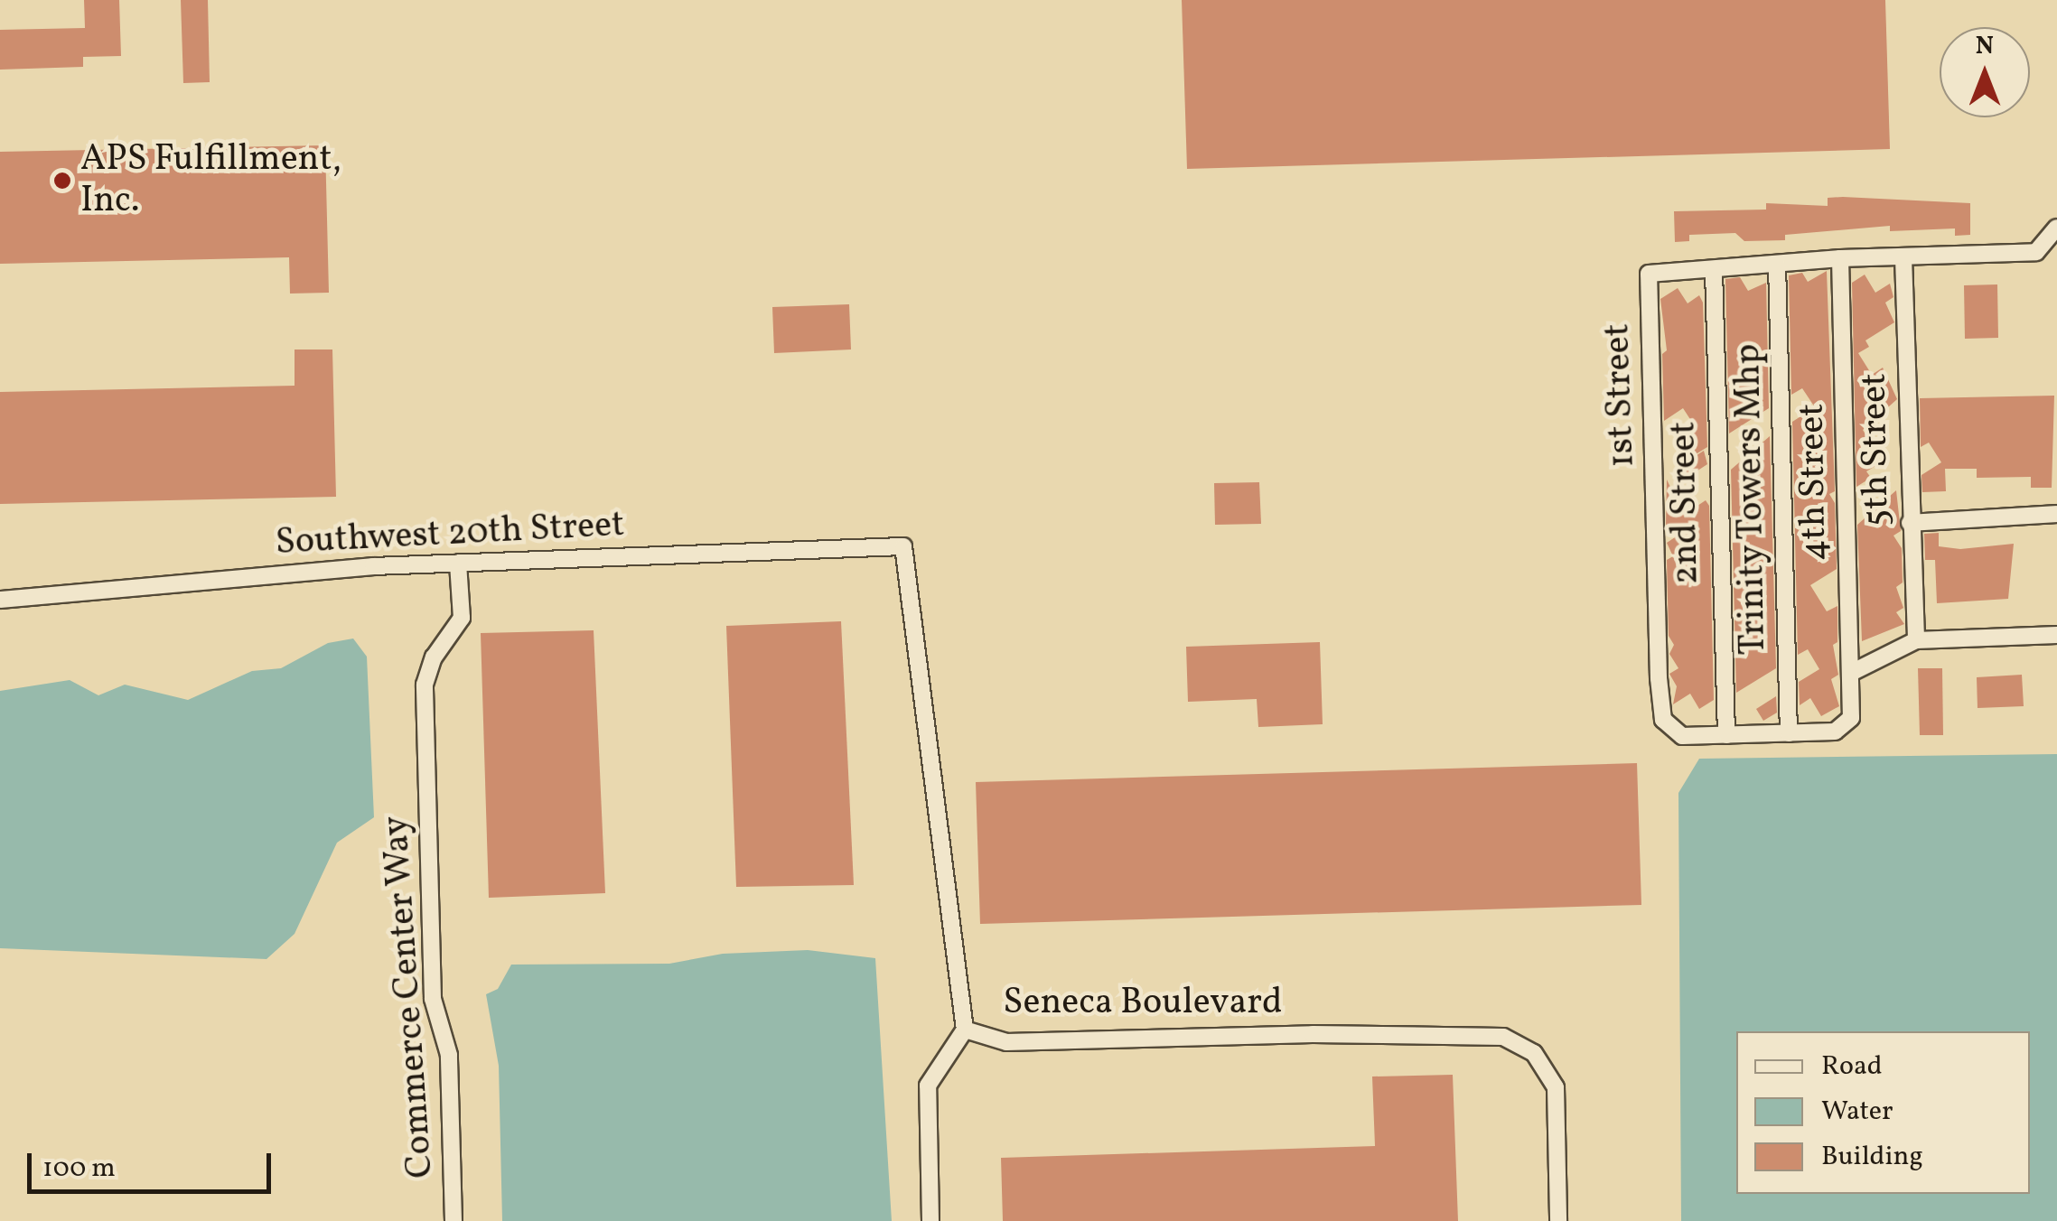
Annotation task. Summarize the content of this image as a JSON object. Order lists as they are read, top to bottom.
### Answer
{
  "streets": {
    "street": [
      "1st Street",
      "5th Street",
      "4th Street",
      "Trinity Towers Mhp",
      "2nd Street",
      "Southwest 20th Street",
      "Commerce Center Way",
      "Seneca Boulevard"
    ]
  },
  "crossings": [
    ["1st Street", "5th Street"],
    ["1st Street", "4th Street"],
    ["1st Street", "Trinity Towers Mhp"],
    ["1st Street", "2nd Street"],
    ["Southwest 20th Street", "Commerce Center Way"],
    ["Southwest 20th Street", "Seneca Boulevard"]
  ],
  "places": ["APS Fulfillment, Inc."],
  "legend": ["Road", "Water", "Building"],
  "scale_bar": "100 m",
  "north": "top"
}
